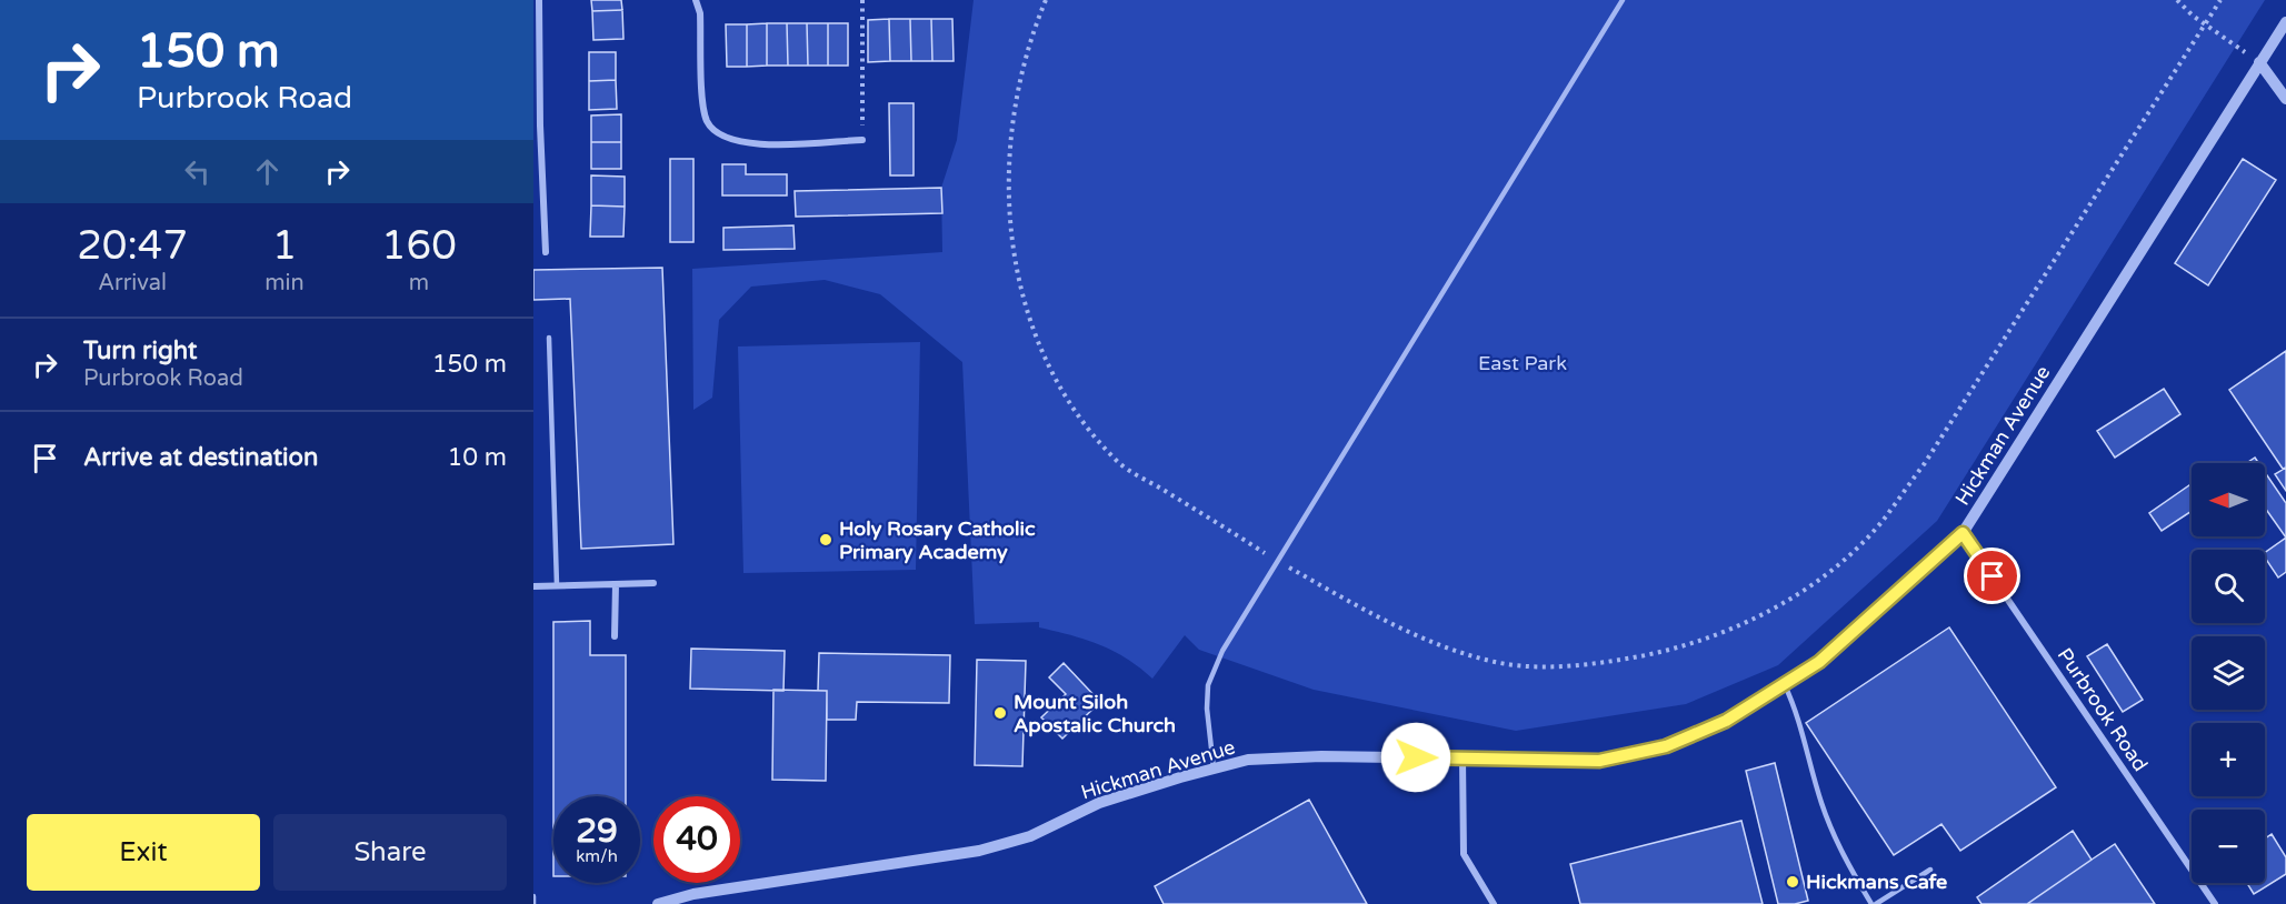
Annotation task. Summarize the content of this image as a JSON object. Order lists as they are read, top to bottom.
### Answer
{
  "streets": {
    "street": ["Hickman Avenue", "Purbrook Road"]
  },
  "crossings": [
    ["Hickman Avenue", "Purbrook Road"]
  ],
  "parks": ["East Park"],
  "places": ["Holy Rosary Catholic Primary Academy", "Mount Siloh Apostalic Church", "Hickmans Cafe"],
  "north": "left",
  "page": {
    "turn": ["150 m", "Purbrook Road"],
    "eta": [
      "20:47",
      "Arrival",
      "1",
      "min",
      "160",
      "m"
    ],
    "list": [
      {
        "name": "Turn right",
        "note": "Purbrook Road",
        "value": "150 m"
      },
      {
        "name": "Arrive at destination",
        "value": "10 m"
      }
    ],
    "map_buttons": ["+", "−"],
    "speed": "29 km/h",
    "limit": "40",
    "buttons": ["Exit", "Share"]
  }
}
